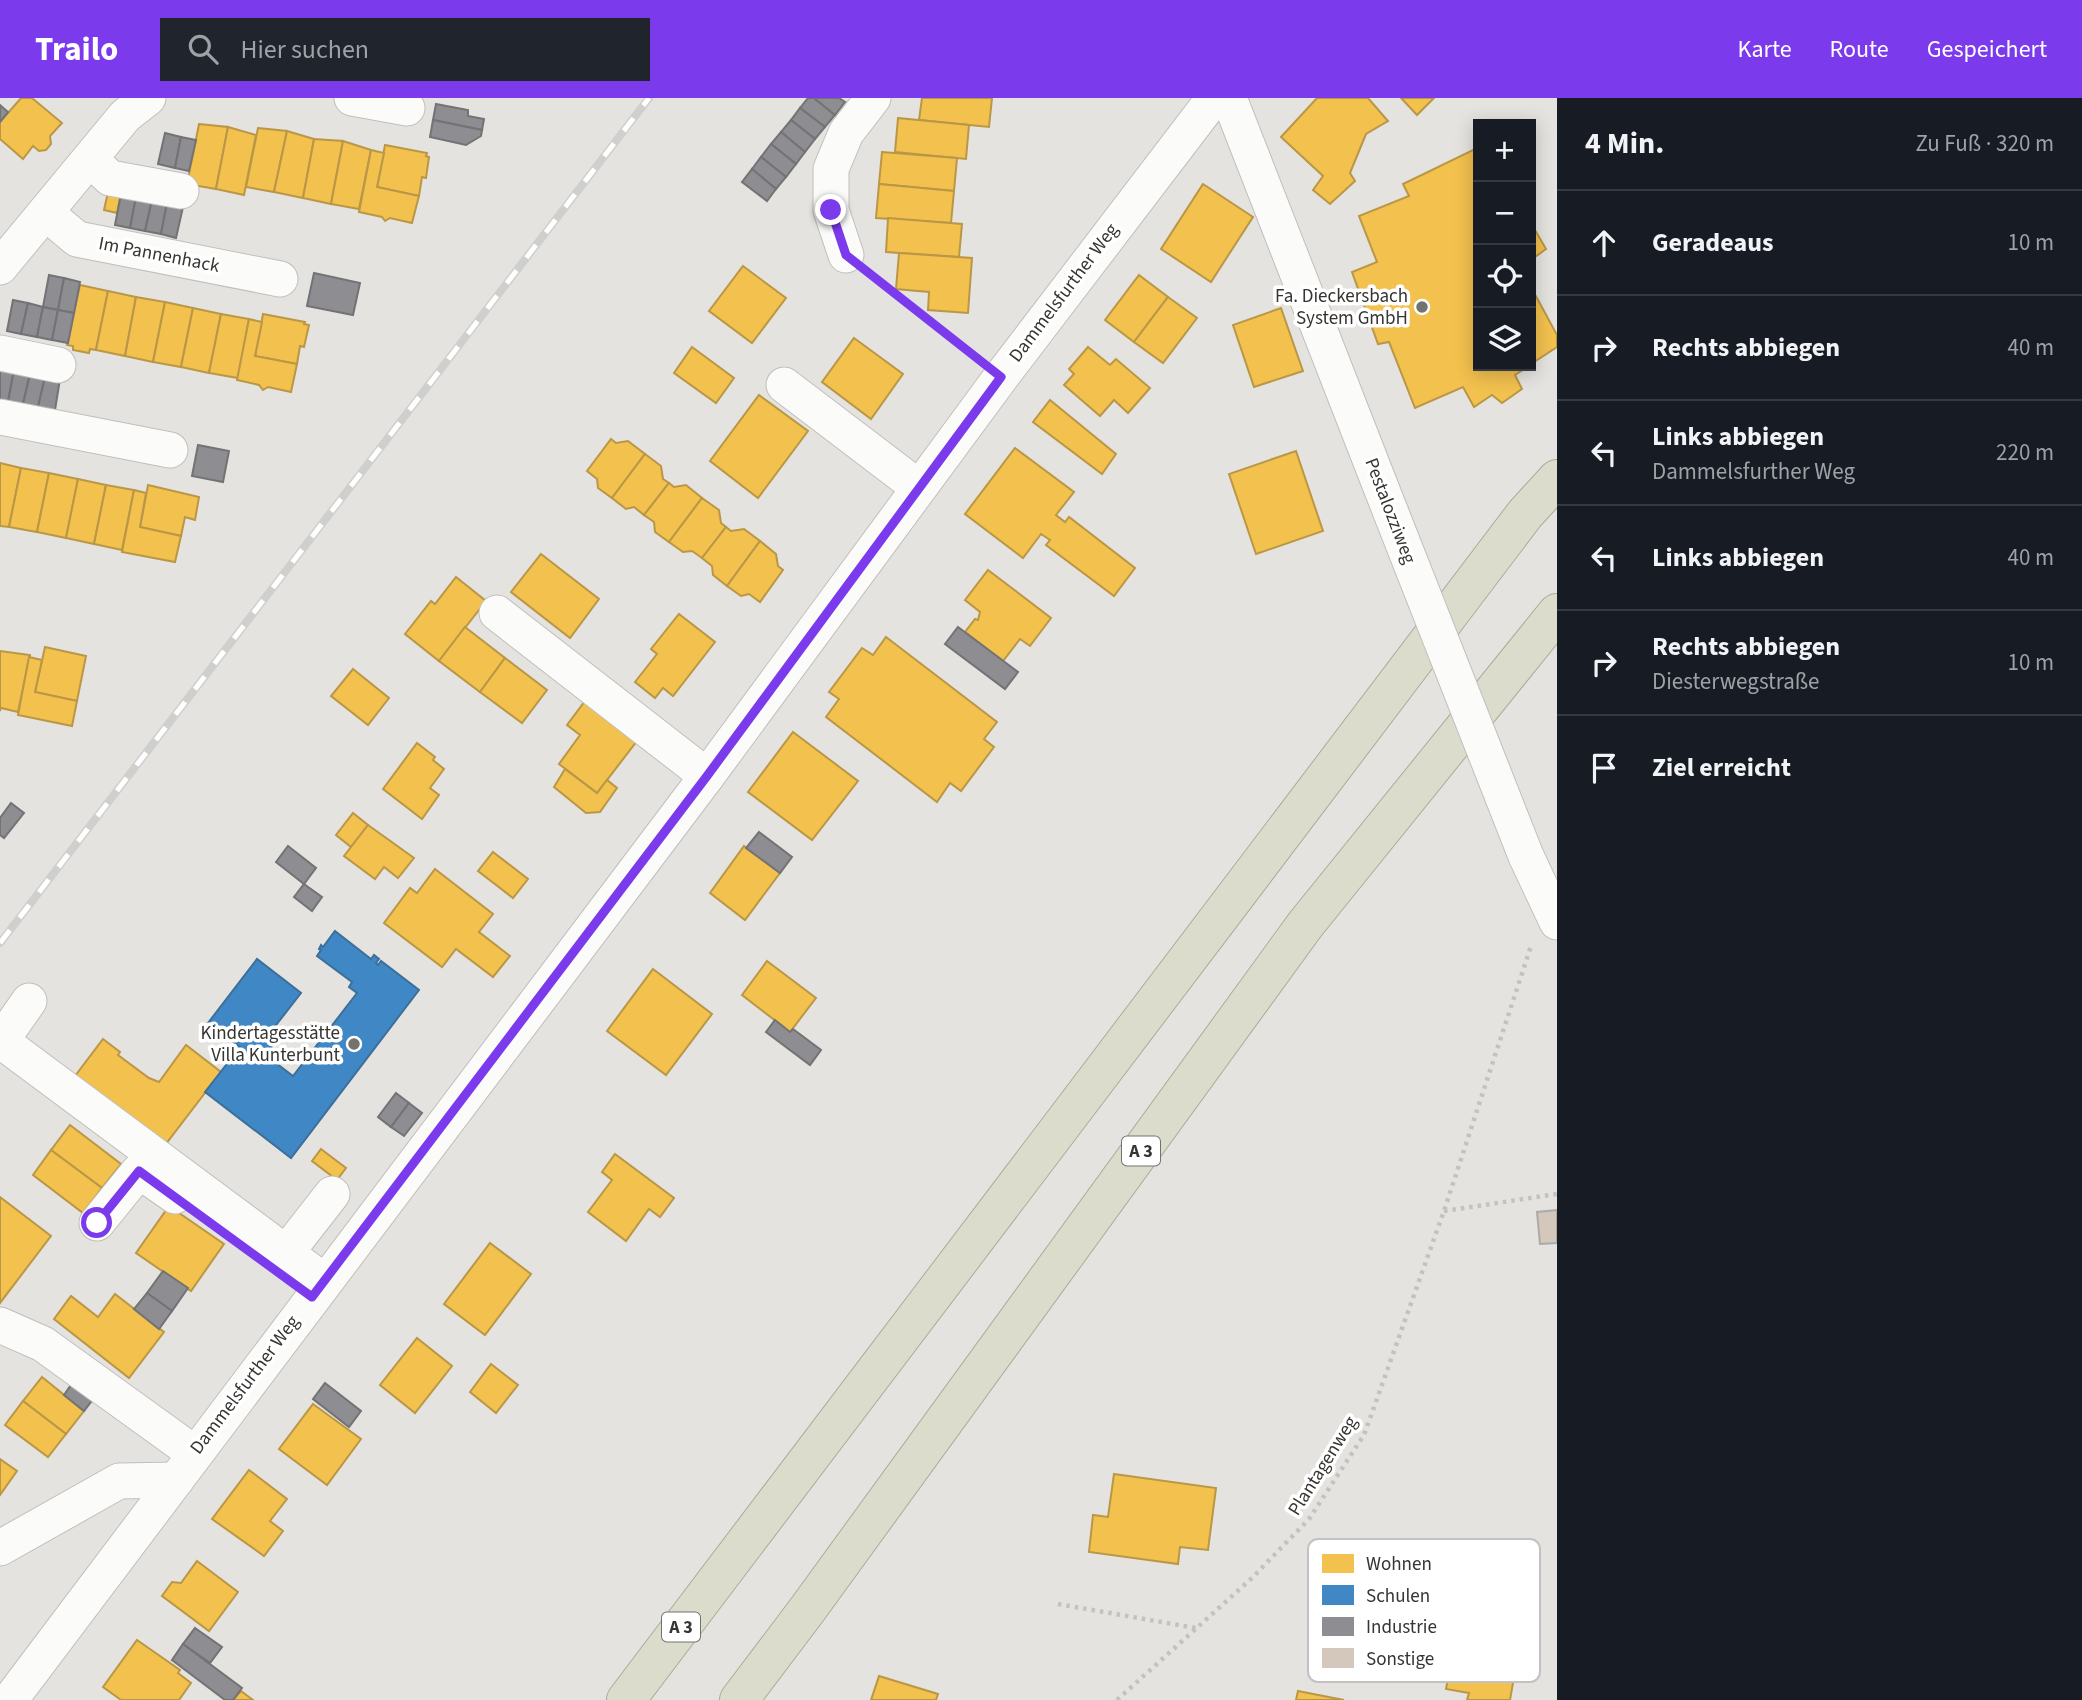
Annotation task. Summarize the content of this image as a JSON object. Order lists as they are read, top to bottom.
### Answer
{
  "streets": {
    "highway": ["A 3"],
    "street": ["Im Pannenhack", "Dammelsfurther Weg", "Pestalozziweg"],
    "path": ["Plantagenweg"]
  },
  "crossings": [
    ["Pestalozziweg", "Plantagenweg"]
  ],
  "places": ["Fa. Dieckersbach System GmbH", "Kindertagesstätte Villa Kunterbunt"],
  "legend": [
    "Wohnen",
    "Schulen",
    "Industrie",
    "Sonstige"
  ],
  "page": {
    "header": "Trailo",
    "search": "Hier suchen",
    "nav": ["Karte", "Route", "Gespeichert"],
    "heading": ["4 Min.", "Zu Fuß · 320 m"],
    "map_buttons": ["+", "−"],
    "list": [
      ["Geradeaus", "10 m"],
      ["Rechts abbiegen", "40 m"],
      ["Links abbiegen", "Dammelsfurther Weg", "220 m"],
      ["Links abbiegen", "40 m"],
      ["Rechts abbiegen", "Diesterwegstraße", "10 m"],
      "Ziel erreicht"
    ]
  }
}
